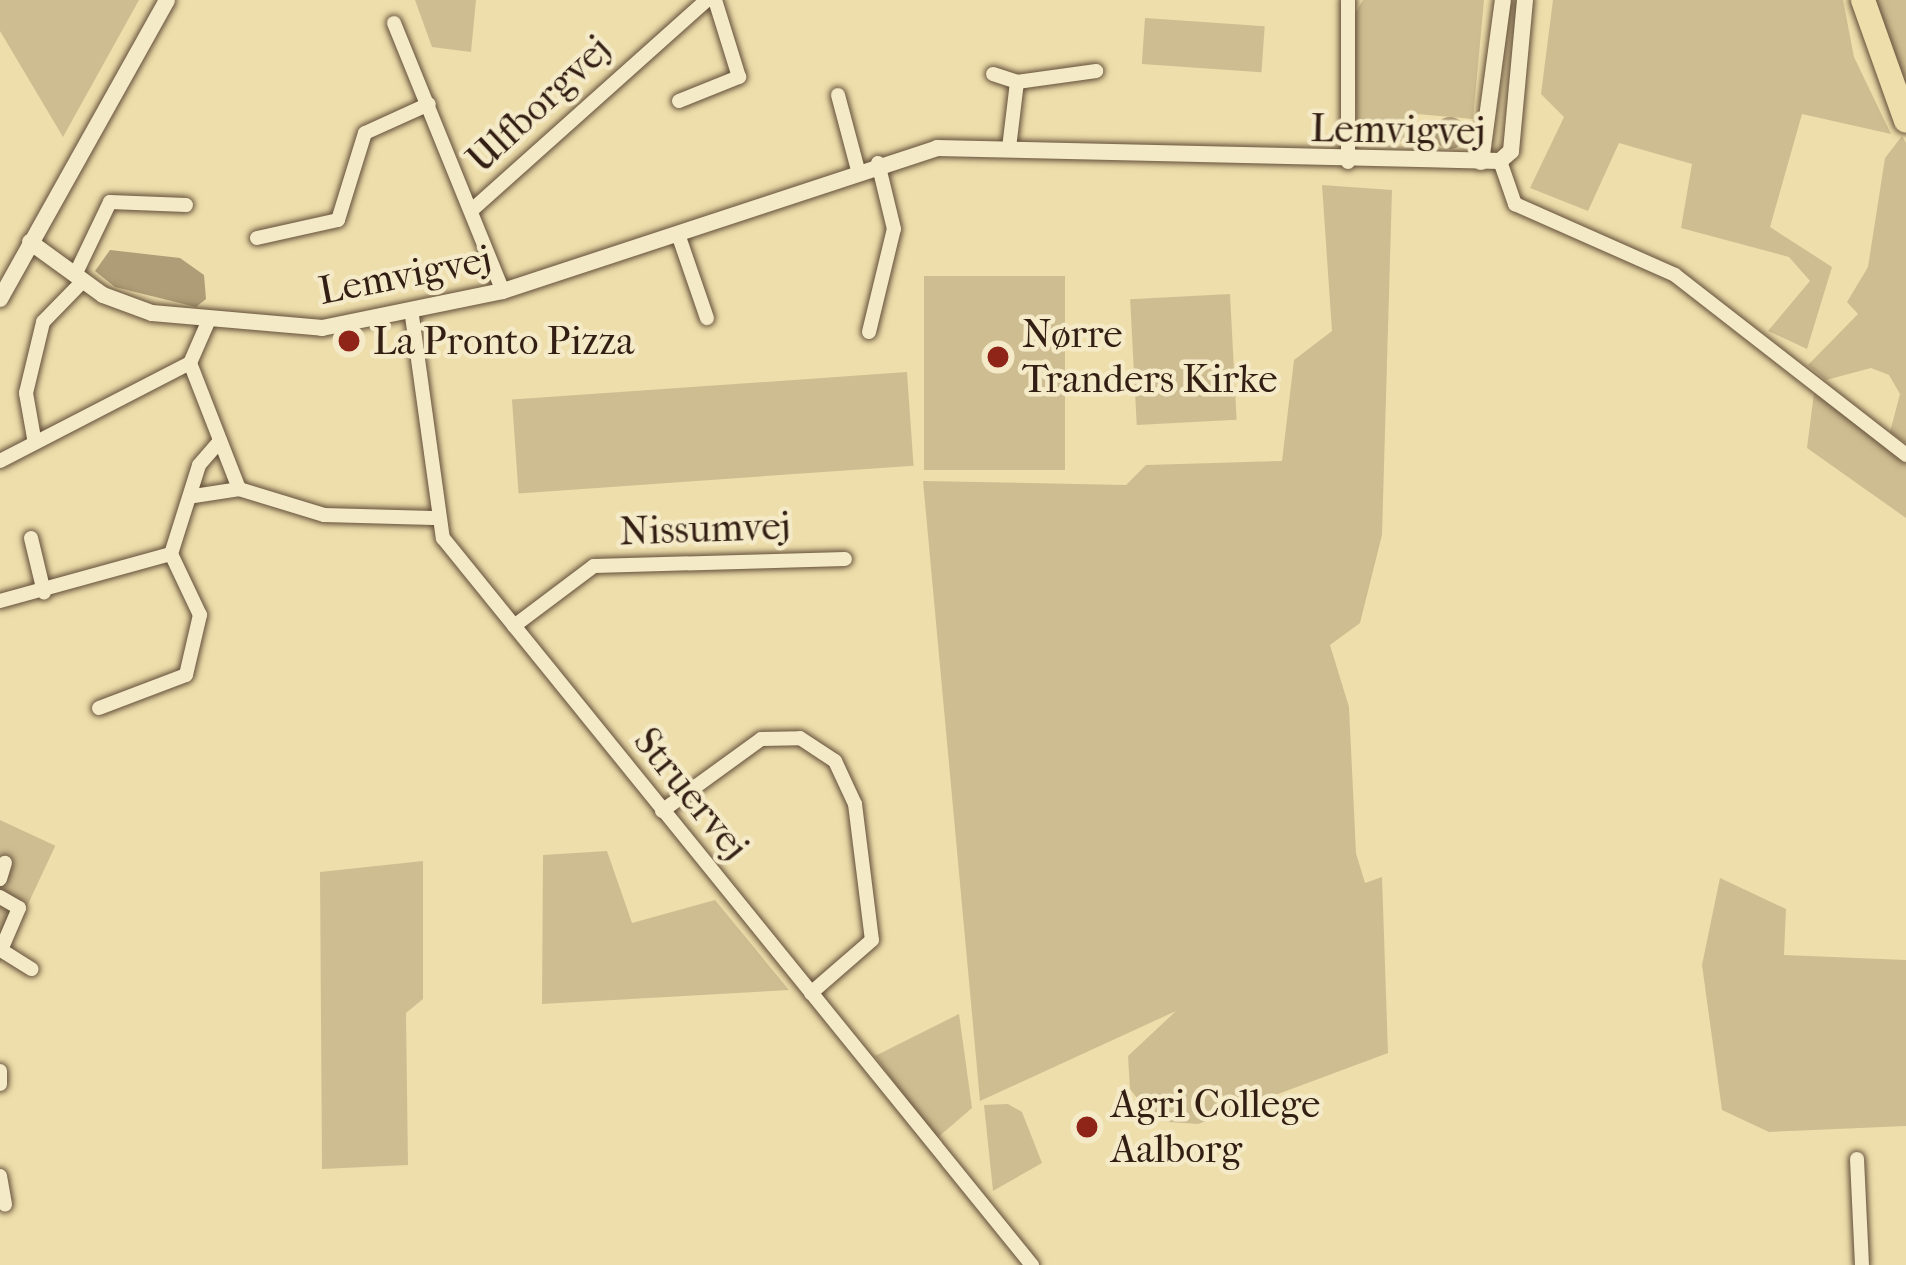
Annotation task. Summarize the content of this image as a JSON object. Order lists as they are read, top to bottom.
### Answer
{
  "streets": {
    "street": [
      "Ulfborgvej",
      "Lemvigvej",
      "Nissumvej",
      "Struervej"
    ]
  },
  "crossings": [
    ["Nissumvej", "Struervej"]
  ],
  "places": ["La Pronto Pizza", "Nørre Tranders Kirke", "Agri College Aalborg"]
}
